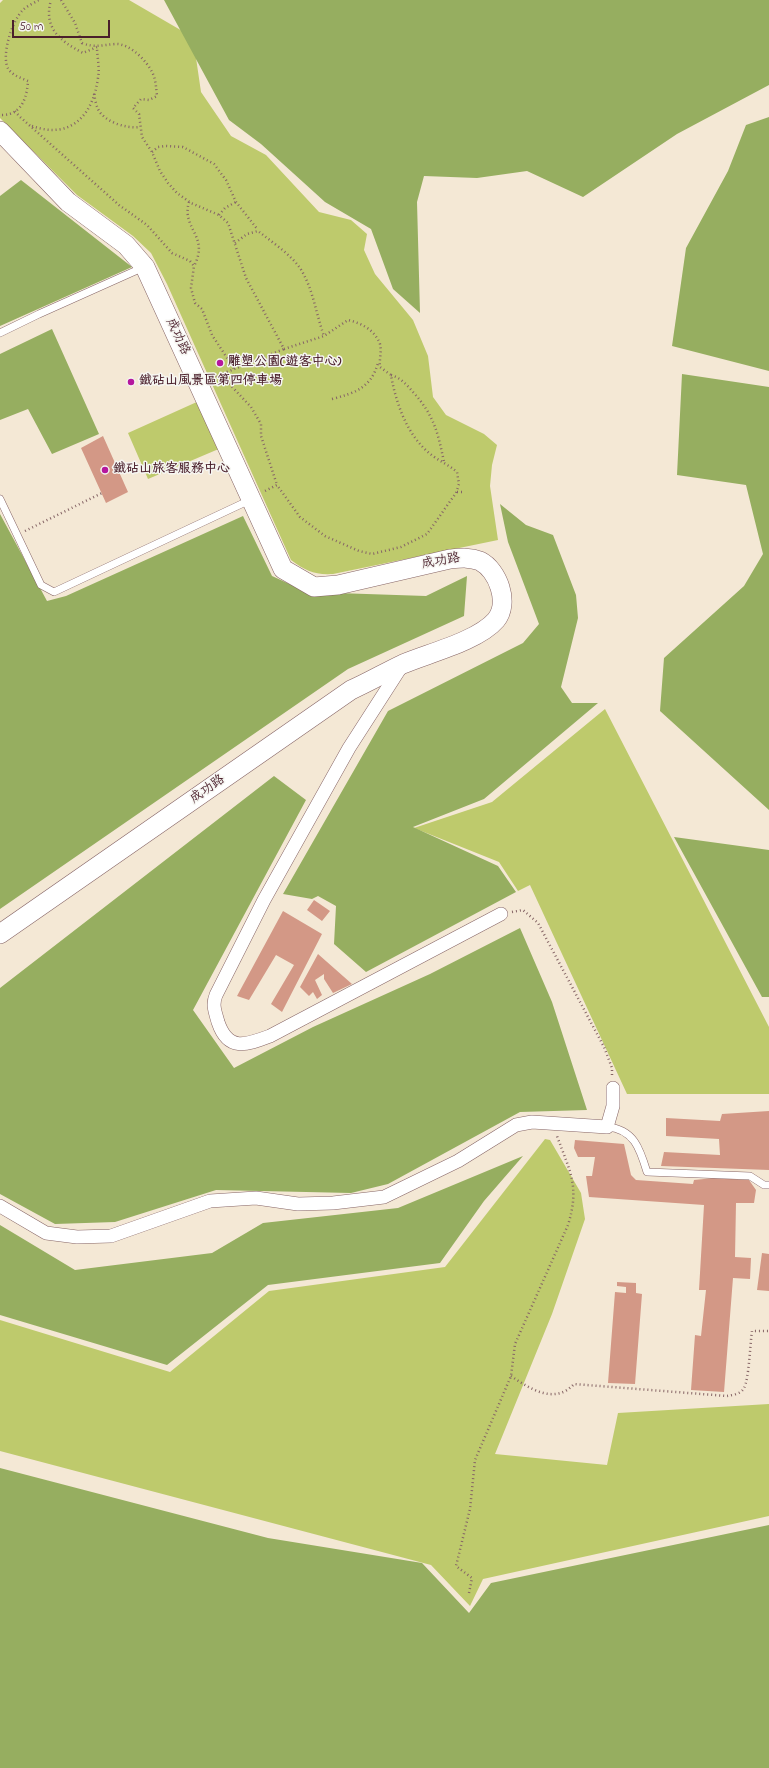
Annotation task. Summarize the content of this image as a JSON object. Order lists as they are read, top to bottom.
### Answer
{
  "streets": {
    "street": ["成功路"]
  },
  "places": ["雕塑公園(遊客中心)", "鐵砧山風景區第四停車場", "鐵砧山旅客服務中心"],
  "scale_bar": "50 m"
}
